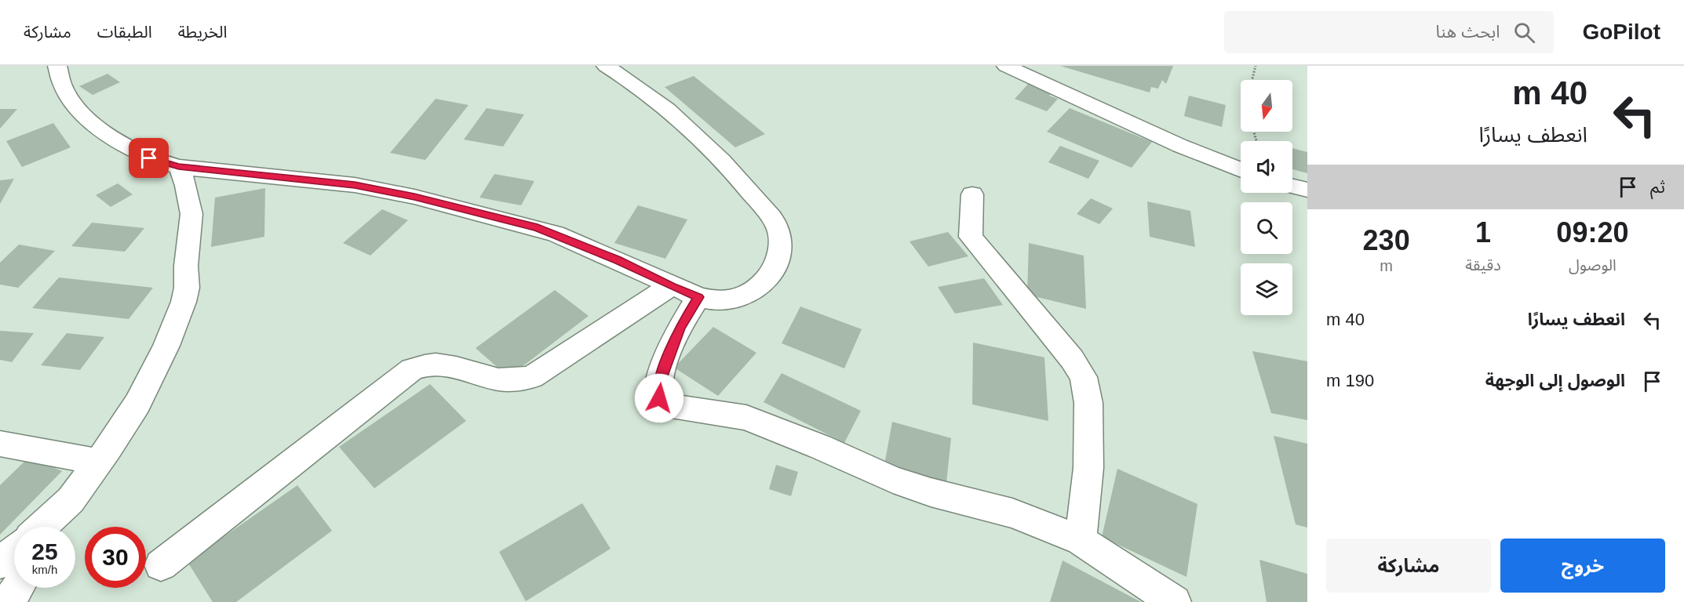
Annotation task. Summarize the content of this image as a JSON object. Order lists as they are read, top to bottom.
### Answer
{
  "north": "bottom",
  "page": {
    "header": "GoPilot",
    "search": "ابحث هنا",
    "nav": ["الخريطة", "الطبقات", "مشاركة"],
    "turn": ["40 m", "انعطف يسارًا"],
    "then": "ثم",
    "eta": [
      "09:20",
      "الوصول",
      "1",
      "دقيقة",
      "230",
      "m"
    ],
    "list": [
      {
        "name": "انعطف يسارًا",
        "value": "40 m"
      },
      {
        "name": "الوصول إلى الوجهة",
        "value": "190 m"
      }
    ],
    "speed": "25 km/h",
    "limit": "30",
    "buttons": ["خروج", "مشاركة"]
  }
}
